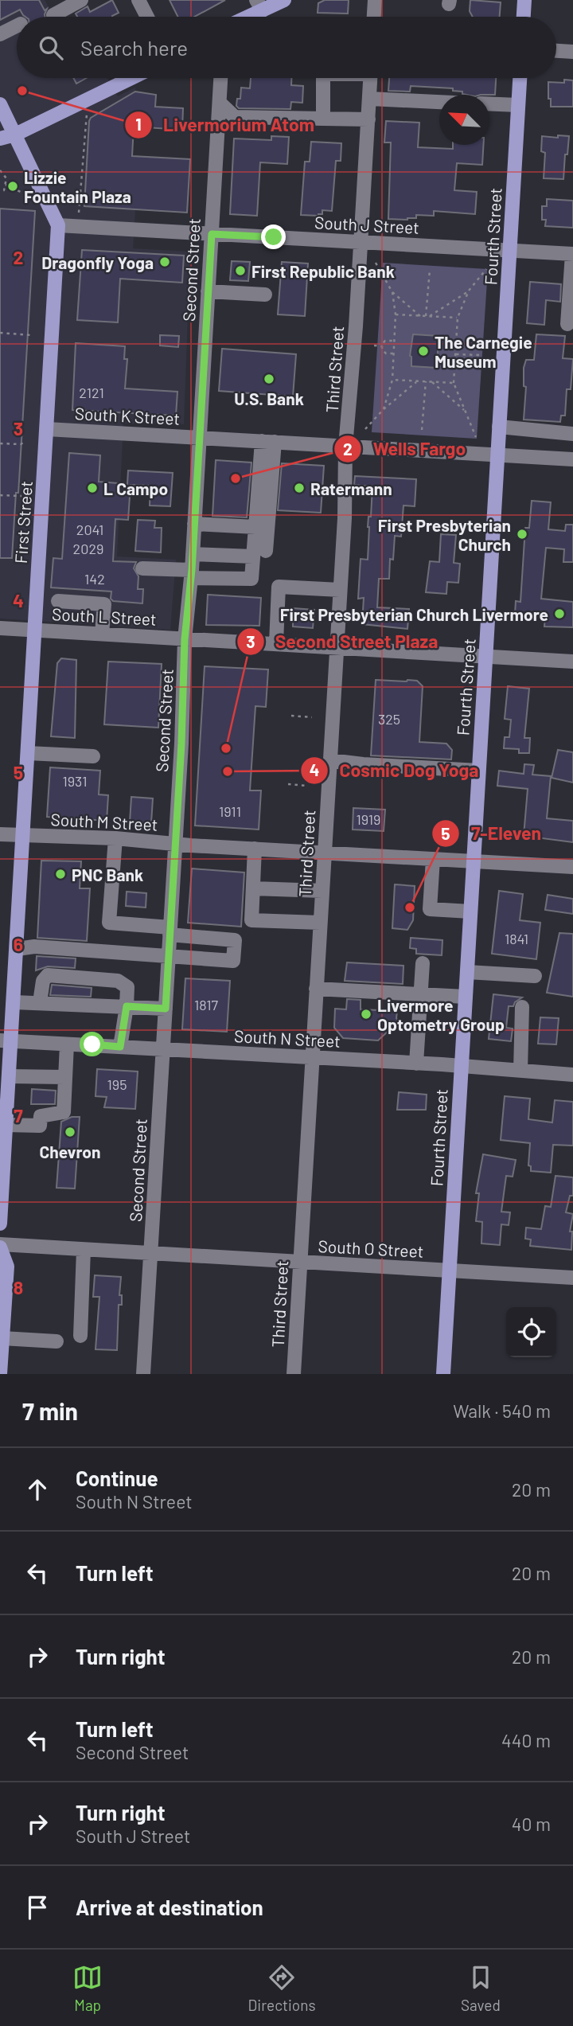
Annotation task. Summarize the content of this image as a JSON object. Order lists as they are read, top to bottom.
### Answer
{
  "streets": {
    "main road": ["Fourth Street", "First Street"],
    "street": [
      "South J Street",
      "Second Street",
      "Third Street",
      "South K Street",
      "South L Street",
      "South M Street",
      "South N Street",
      "South O Street"
    ]
  },
  "crossings": [
    ["South J Street", "Fourth Street"],
    ["South J Street", "Second Street"],
    ["South J Street", "Third Street"],
    ["South J Street", "First Street"],
    ["Fourth Street", "South K Street"],
    ["Fourth Street", "South L Street"],
    ["Fourth Street", "South M Street"],
    ["Fourth Street", "South N Street"],
    ["Fourth Street", "South O Street"],
    ["Second Street", "South K Street"],
    ["Second Street", "South L Street"],
    ["Second Street", "South M Street"],
    ["Second Street", "South N Street"],
    ["Second Street", "South O Street"],
    ["Third Street", "South K Street"],
    ["Third Street", "South L Street"],
    ["Third Street", "South M Street"],
    ["Third Street", "South N Street"],
    ["Third Street", "South O Street"],
    ["South K Street", "First Street"],
    ["First Street", "South L Street"],
    ["First Street", "South M Street"],
    ["First Street", "South N Street"]
  ],
  "places": [
    "Livermorium Atom",
    "Lizzie Fountain Plaza",
    "Dragonfly Yoga",
    "First Republic Bank",
    "The Carnegie Museum",
    "U.S. Bank",
    "Wells Fargo",
    "L Campo",
    "Ratermann",
    "First Presbyterian Church",
    "First Presbyterian Church Livermore",
    "Second Street Plaza",
    "Cosmic Dog Yoga",
    "PNC Bank",
    "7-Eleven",
    "Livermore Optometry Group",
    "Chevron"
  ],
  "house_numbers": [
    "2121",
    "2041",
    "2029",
    "142",
    "325",
    "1931",
    "1911",
    "1919",
    "1841",
    "1817",
    "195"
  ],
  "north": "top left",
  "page": {
    "search": "Search here",
    "heading": ["7 min", "Walk · 540 m"],
    "list": [
      ["Continue", "South N Street", "20 m"],
      ["Turn left", "20 m"],
      ["Turn right", "20 m"],
      ["Turn left", "Second Street", "440 m"],
      ["Turn right", "South J Street", "40 m"],
      "Arrive at destination"
    ],
    "nav": ["Map", "Directions", "Saved"]
  },
  "grid": {
    "rows": [
      "2",
      "3",
      "4",
      "5",
      "6",
      "7",
      "8"
    ]
  }
}
